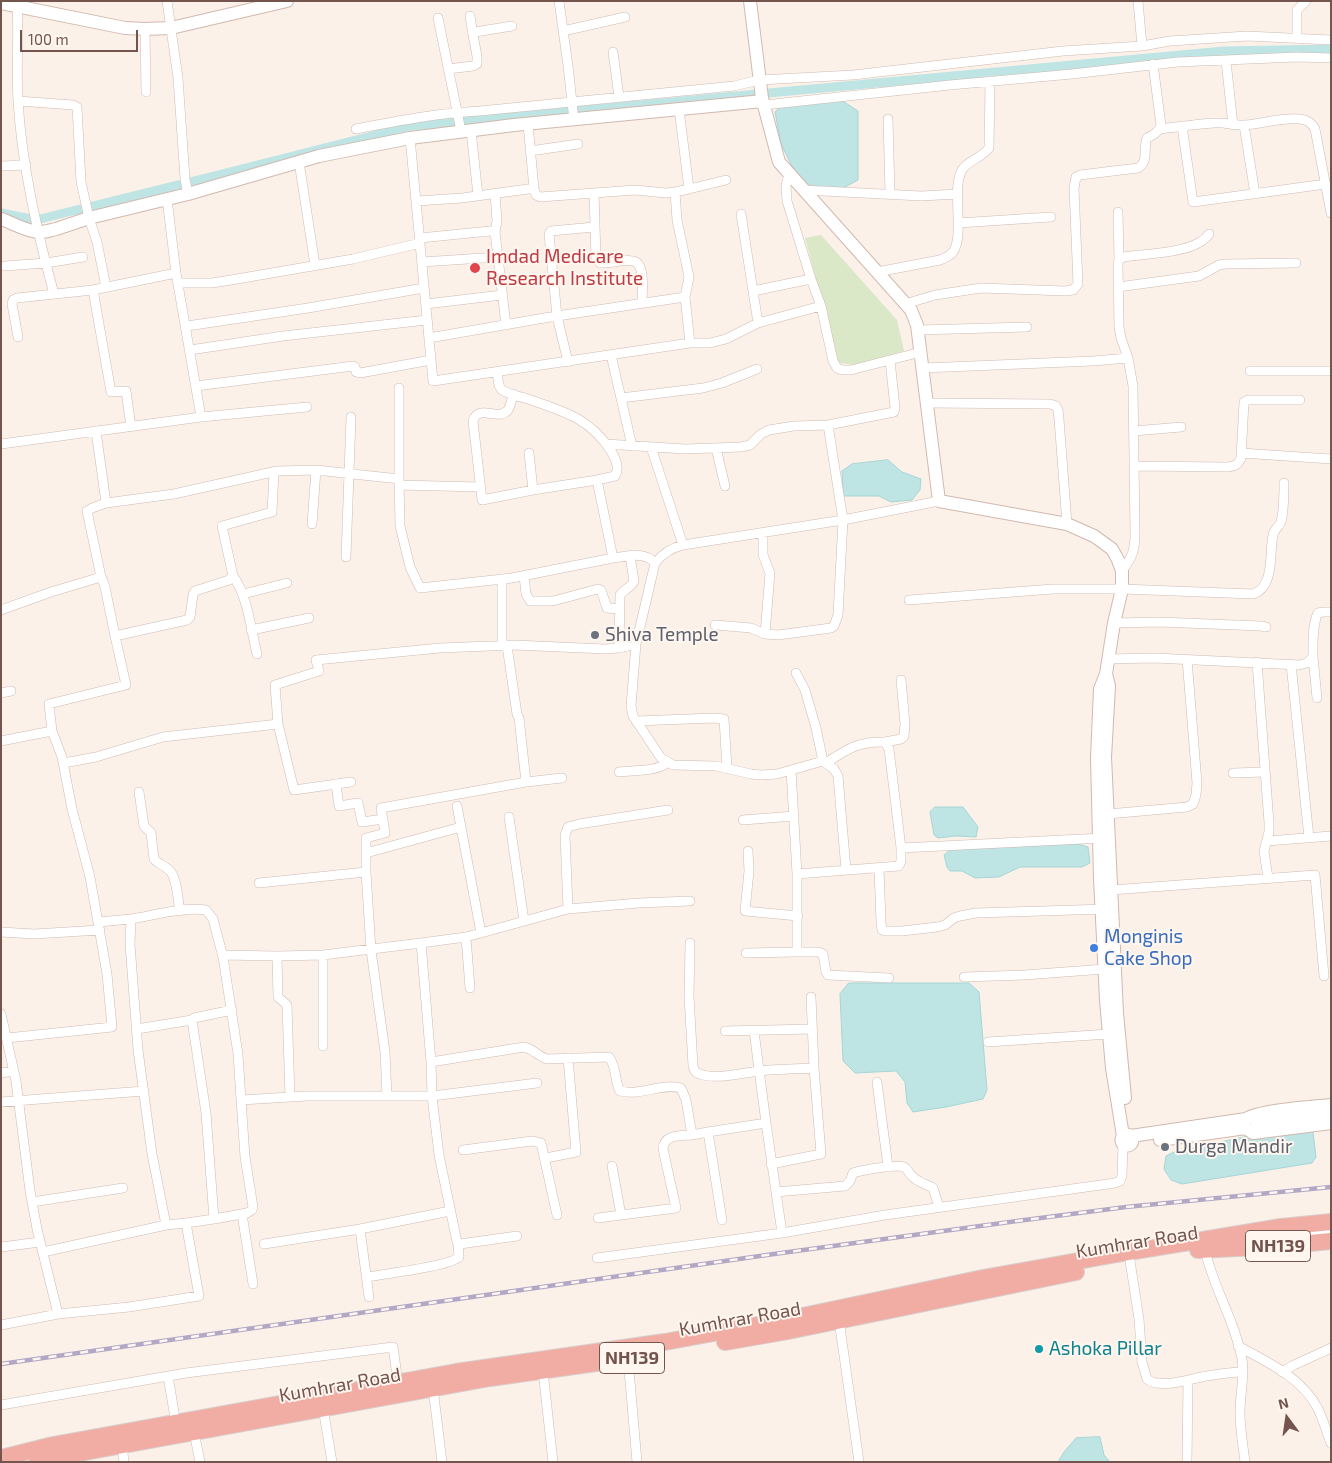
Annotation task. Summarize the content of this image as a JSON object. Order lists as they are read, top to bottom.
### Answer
{
  "streets": {
    "highway": ["Kumhrar Road", "NH139"]
  },
  "crossings": [
    ["Kumhrar Road", "NH139"]
  ],
  "places": [
    "Imdad Medicare Research Institute",
    "Shiva Temple",
    "Monginis Cake Shop",
    "Durga Mandir",
    "Ashoka Pillar"
  ],
  "scale_bar": "100 m",
  "north": "top"
}
